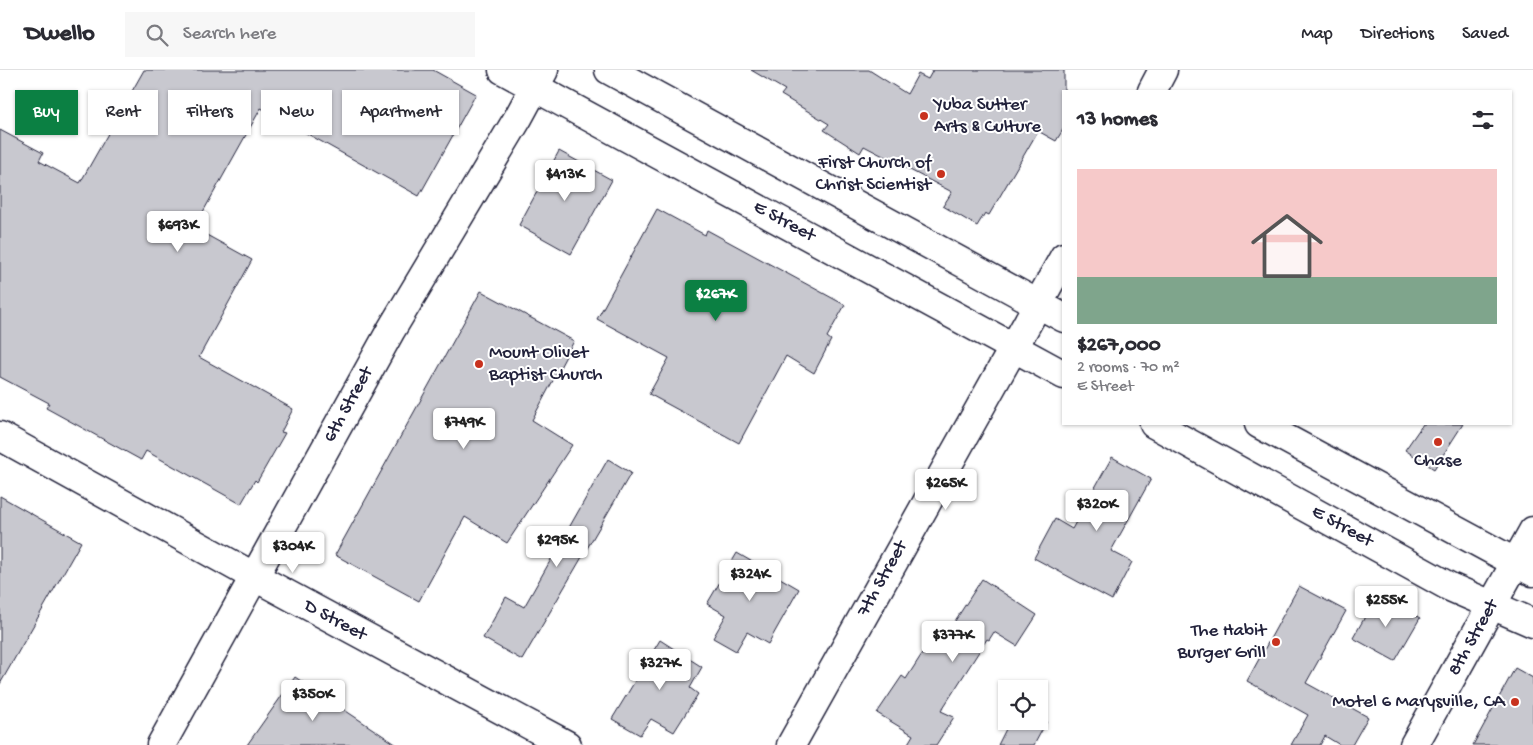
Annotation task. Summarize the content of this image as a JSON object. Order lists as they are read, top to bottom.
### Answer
{
  "streets": {
    "main road": [
      "E Street",
      "6th Street",
      "7th Street",
      "D Street",
      "8th Street"
    ]
  },
  "crossings": [
    ["E Street", "6th Street"],
    ["E Street", "7th Street"],
    ["E Street", "8th Street"],
    ["6th Street", "D Street"]
  ],
  "places": [
    "Yuba Sutter Arts & Culture",
    "First Church of Christ Scientist",
    "Mount Olivet Baptist Church",
    "Chase",
    "The Habit Burger Grill",
    "Motel 6 Marysville, CA"
  ],
  "page": {
    "header": "Dwello",
    "search": "Search here",
    "nav": ["Map", "Directions", "Saved"],
    "chip": [
      "Buy",
      "Rent",
      "Filters",
      "New",
      "Apartment"
    ],
    "heading": "13 homes",
    "list": [
      {
        "name": "$267,000",
        "note": "2 rooms · 70 m² · E Street"
      }
    ],
    "price": [
      "$413K",
      "$693K",
      "$267K",
      "$749K",
      "$265K",
      "$320K",
      "$295K",
      "$304K",
      "$324K",
      "$255K",
      "$377K",
      "$327K",
      "$350K"
    ]
  }
}
